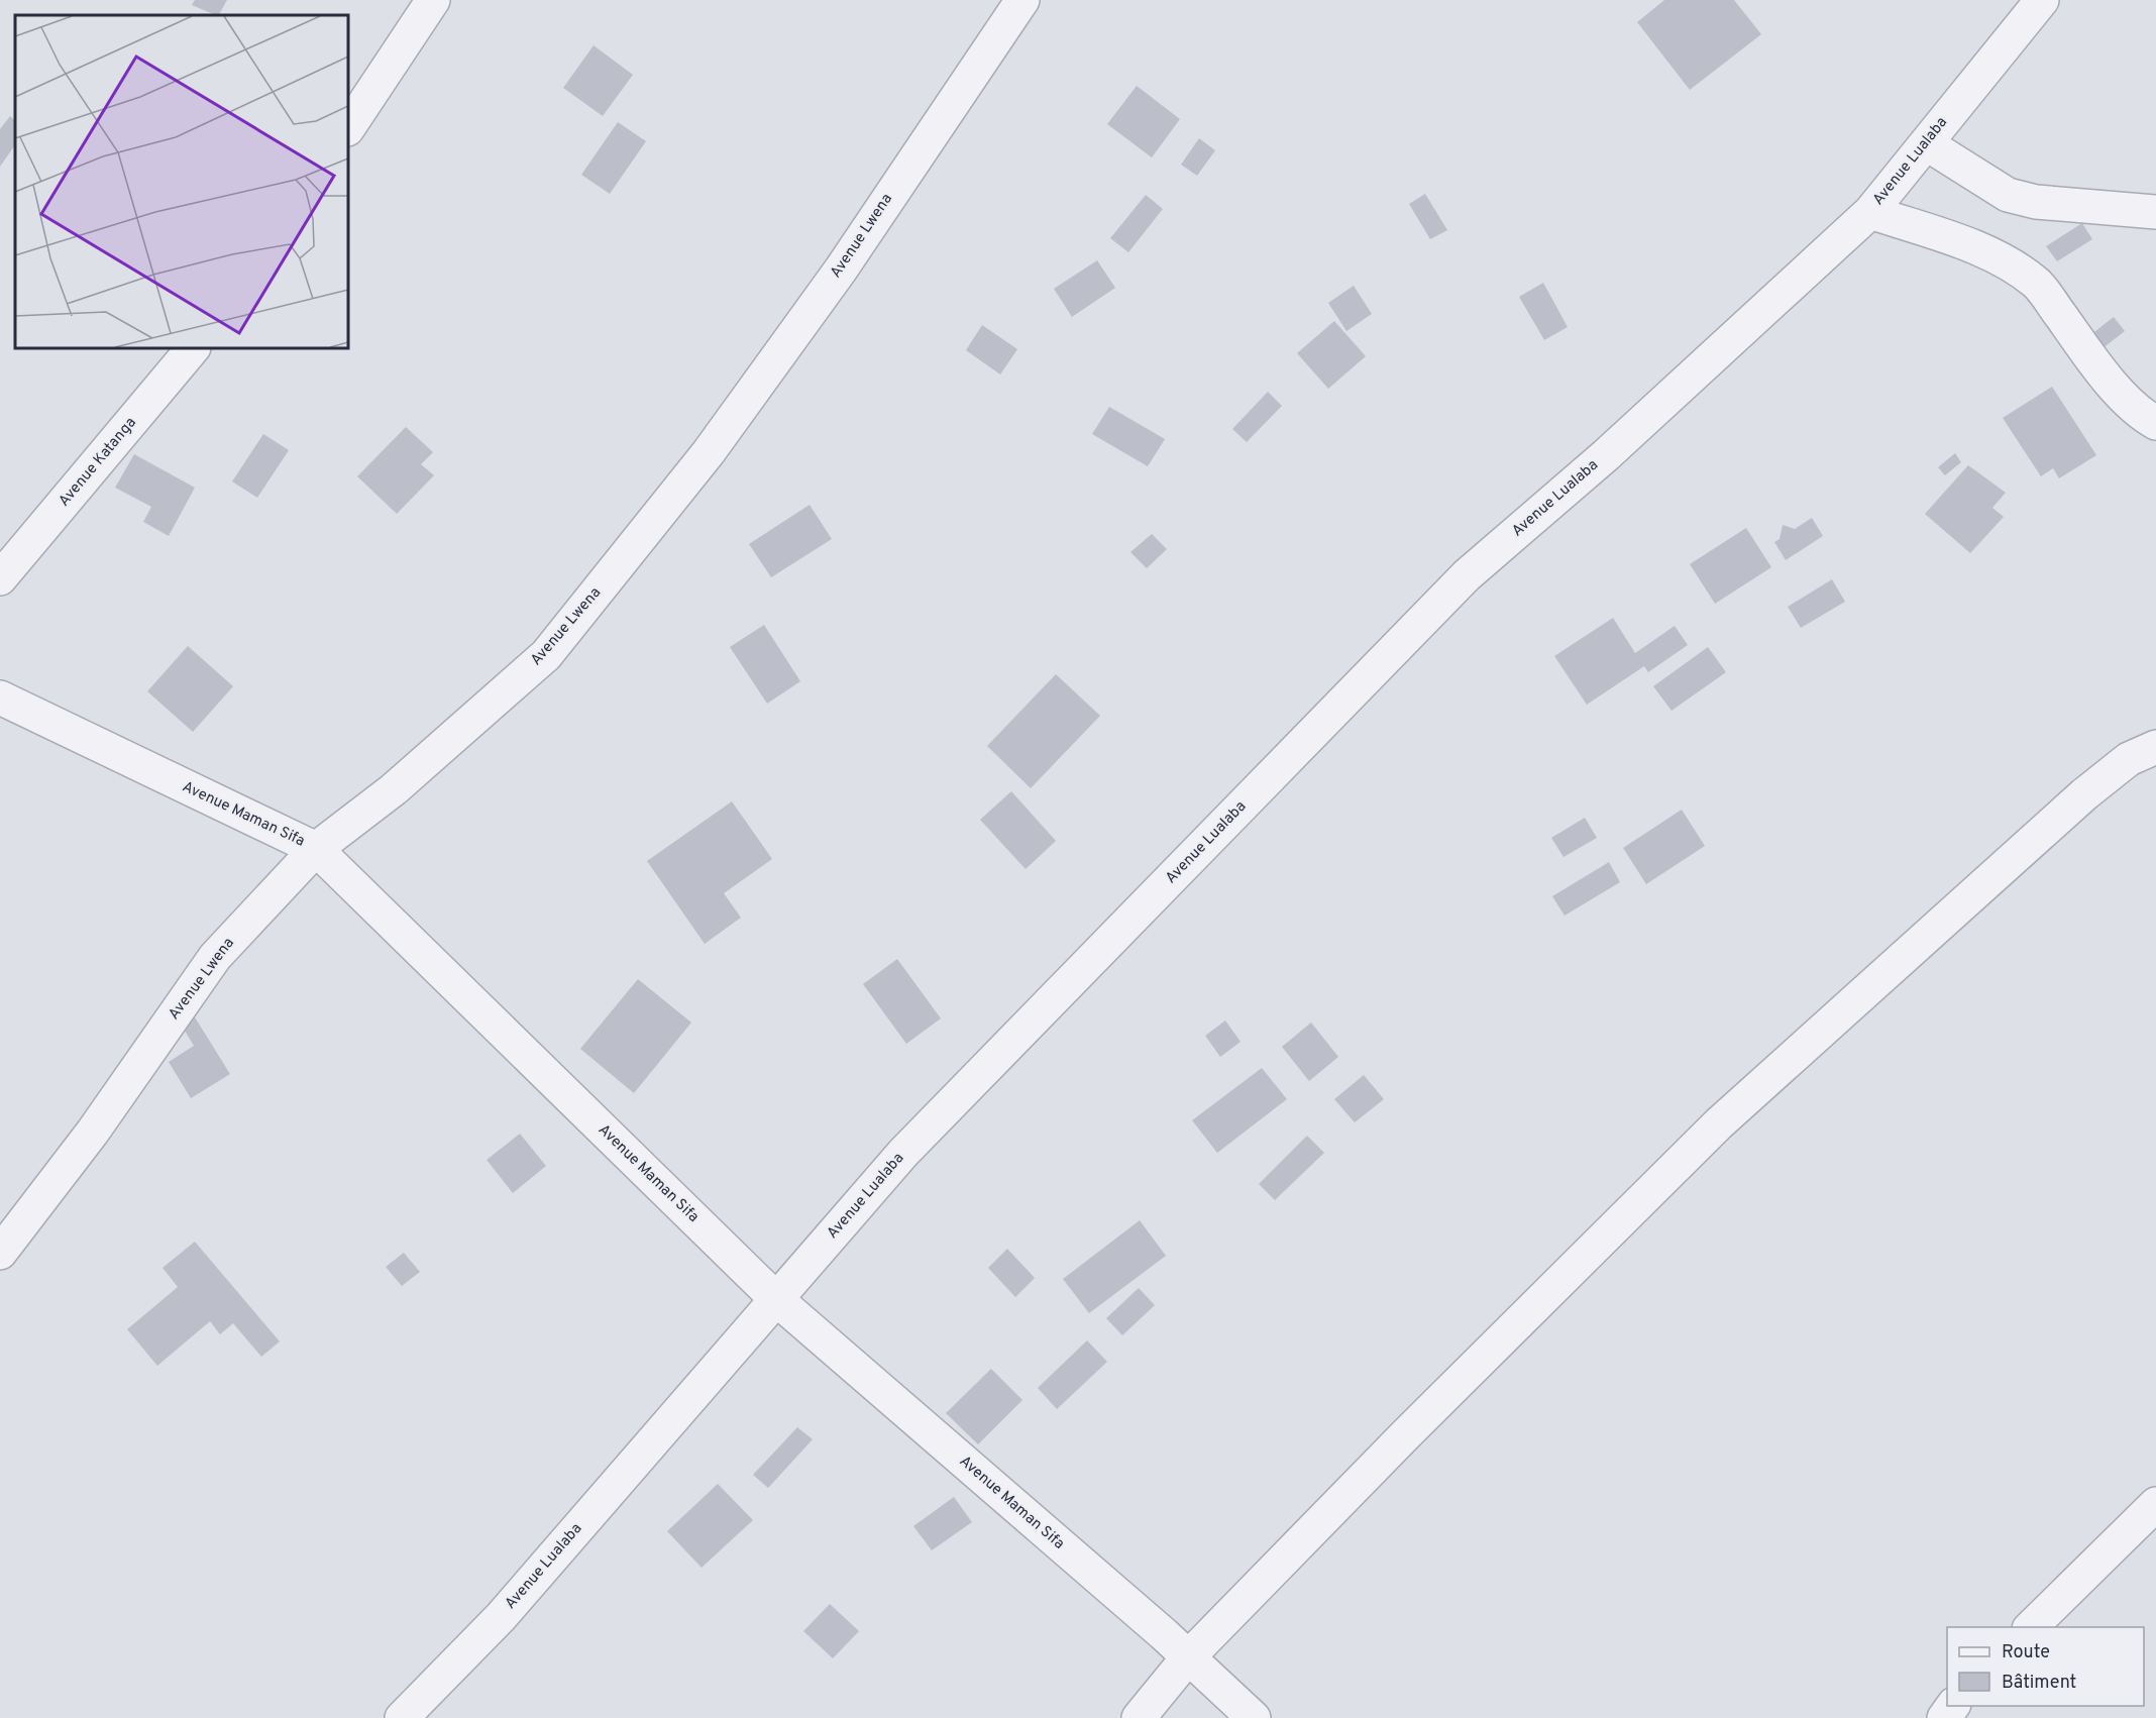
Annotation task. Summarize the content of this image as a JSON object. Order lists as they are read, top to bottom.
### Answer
{
  "streets": {
    "street": [
      "Avenue Lualaba",
      "Avenue Lwena",
      "Avenue Katanga",
      "Avenue Maman Sifa"
    ]
  },
  "crossings": [
    ["Avenue Lualaba", "Avenue Maman Sifa"],
    ["Avenue Lwena", "Avenue Maman Sifa"]
  ],
  "legend": ["Route", "Bâtiment"]
}
